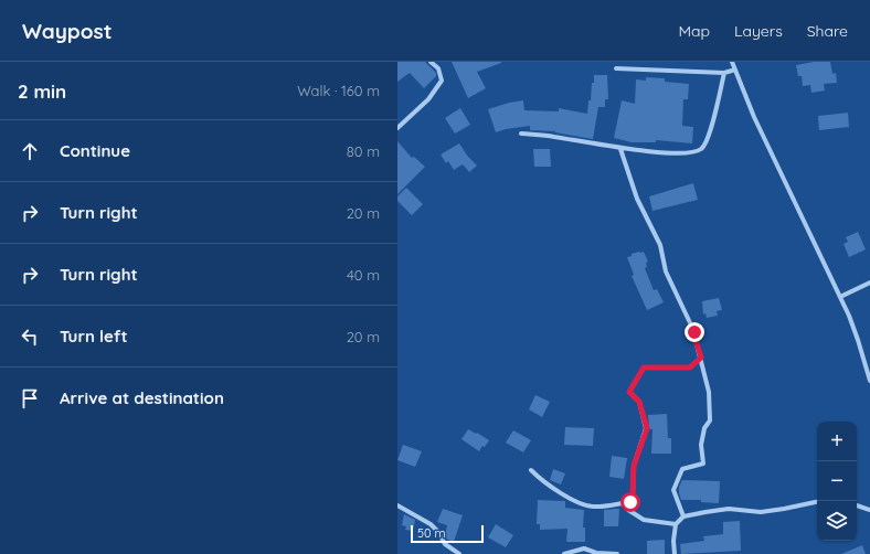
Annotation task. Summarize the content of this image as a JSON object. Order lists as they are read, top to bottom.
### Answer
{
  "scale_bar": "50 m",
  "page": {
    "header": "Waypost",
    "nav": ["Map", "Layers", "Share"],
    "heading": ["2 min", "Walk · 160 m"],
    "list": [
      ["Continue", "80 m"],
      ["Turn right", "20 m"],
      ["Turn right", "40 m"],
      ["Turn left", "20 m"],
      "Arrive at destination"
    ],
    "map_buttons": ["+", "−"],
    "scale": "50 m"
  }
}
